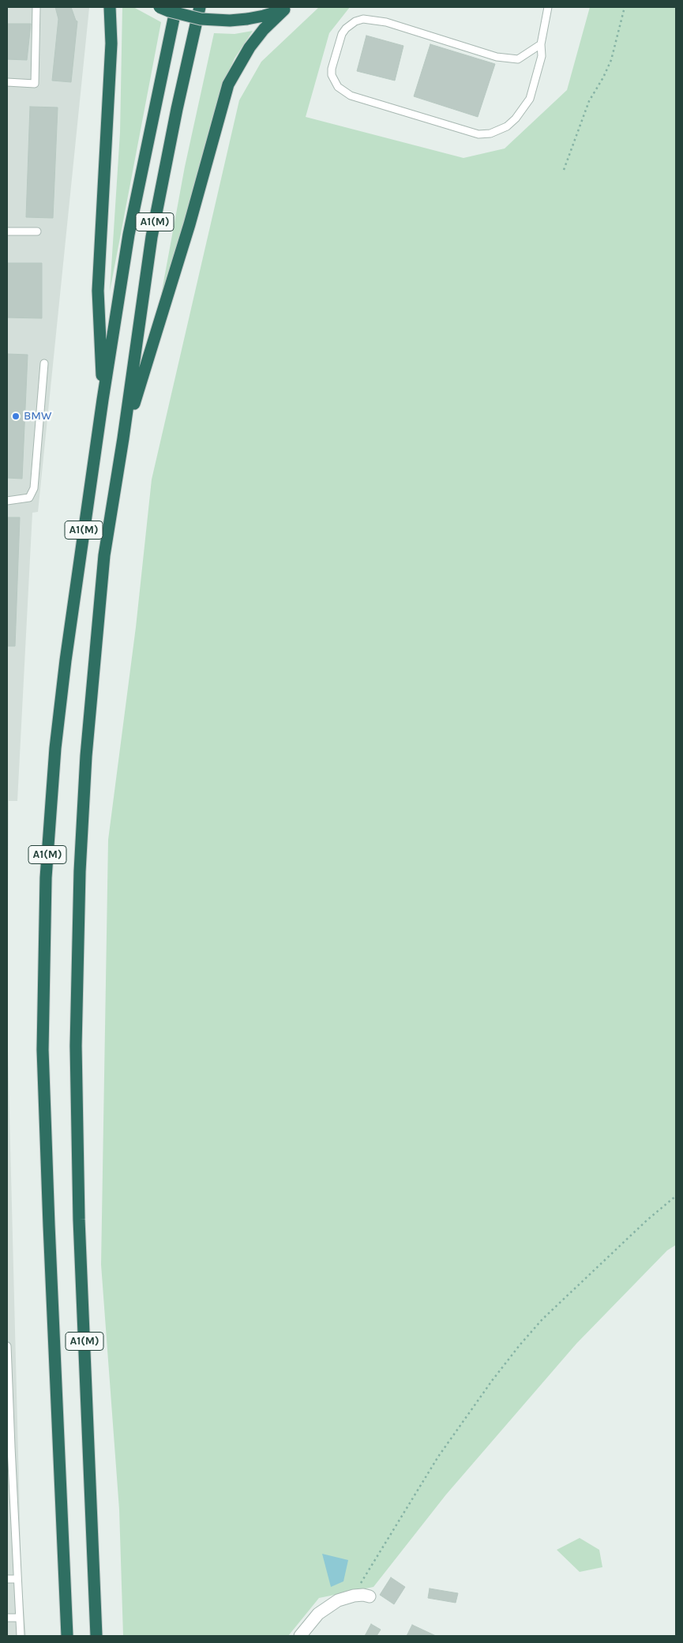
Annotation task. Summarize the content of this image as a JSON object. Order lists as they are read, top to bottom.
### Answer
{
  "streets": {
    "highway": ["A1(M)"]
  },
  "places": ["BMW"]
}
